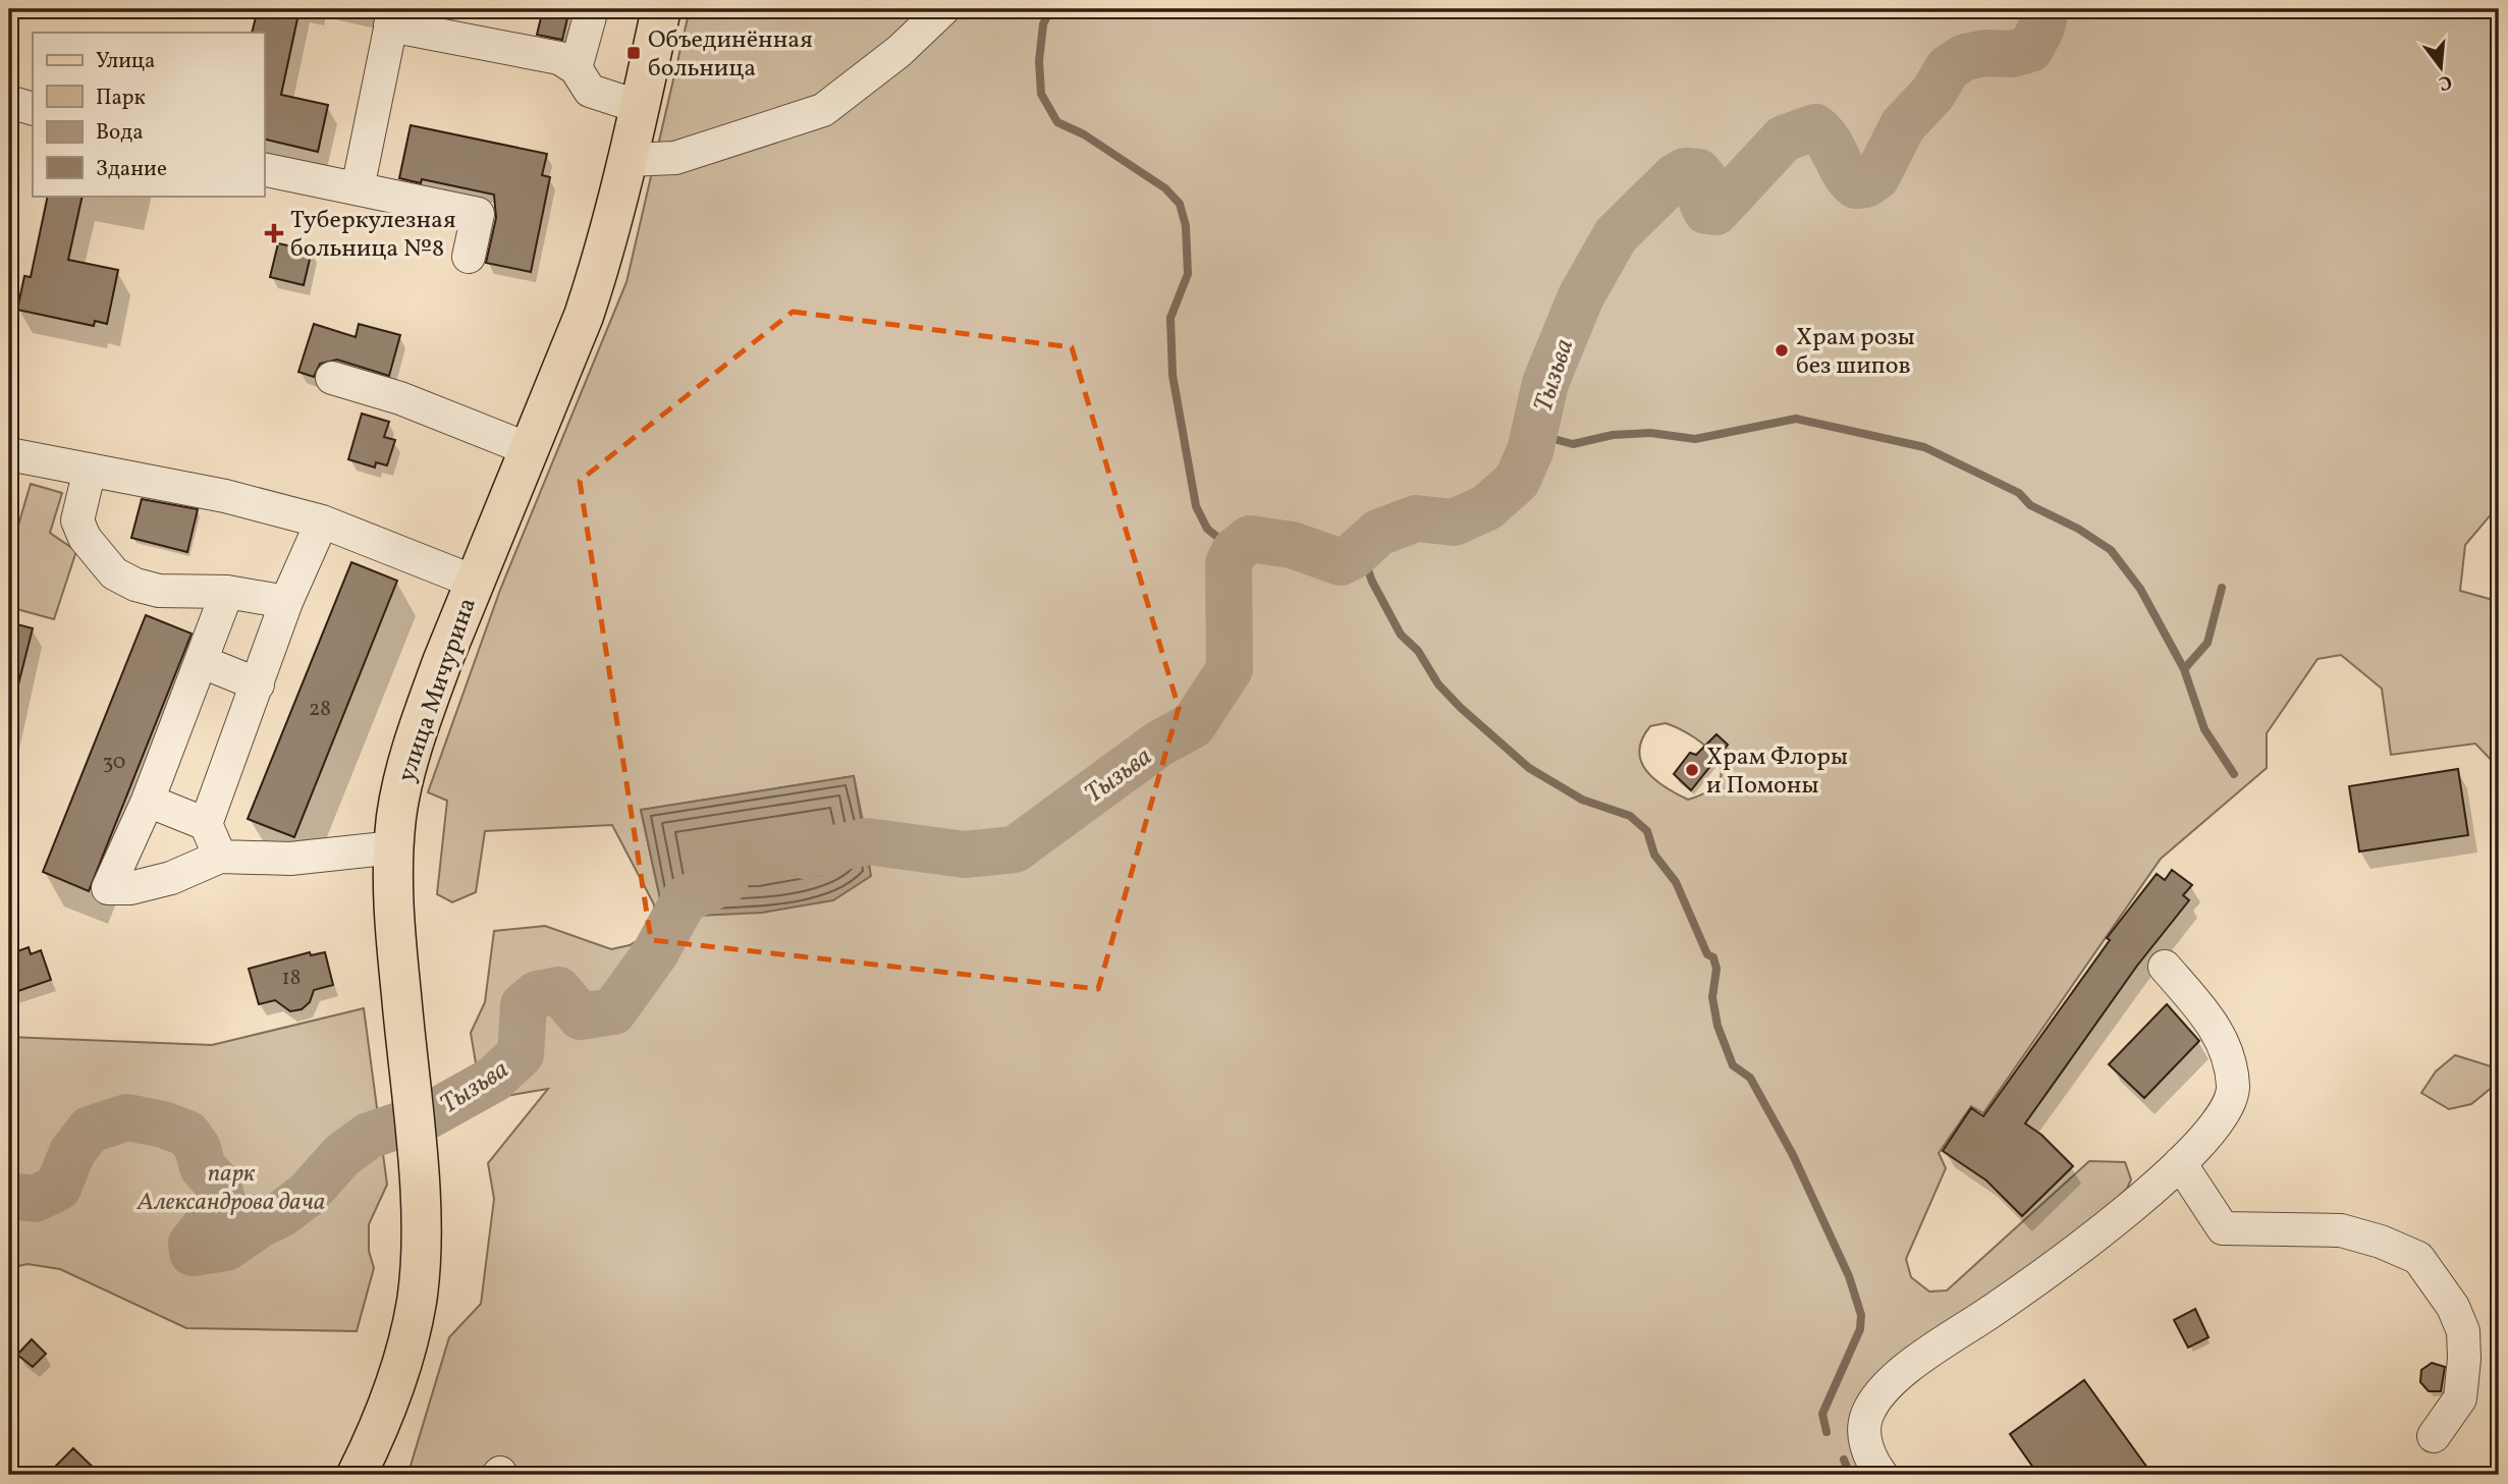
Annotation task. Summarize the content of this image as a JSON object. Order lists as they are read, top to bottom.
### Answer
{
  "streets": {
    "main road": ["улица Мичурина"]
  },
  "water": ["Тызьва"],
  "parks": ["парк Александрова дача"],
  "places": {
    "transit": ["Объединённая больница"],
    "health": ["Туберкулезная больница №8"],
    "other": ["Храм розы без шипов", "Храм Флоры и Помоны"]
  },
  "house_numbers": ["28", "30", "18"],
  "legend": [
    "Улица",
    "Парк",
    "Вода",
    "Здание"
  ],
  "north": "bottom"
}
